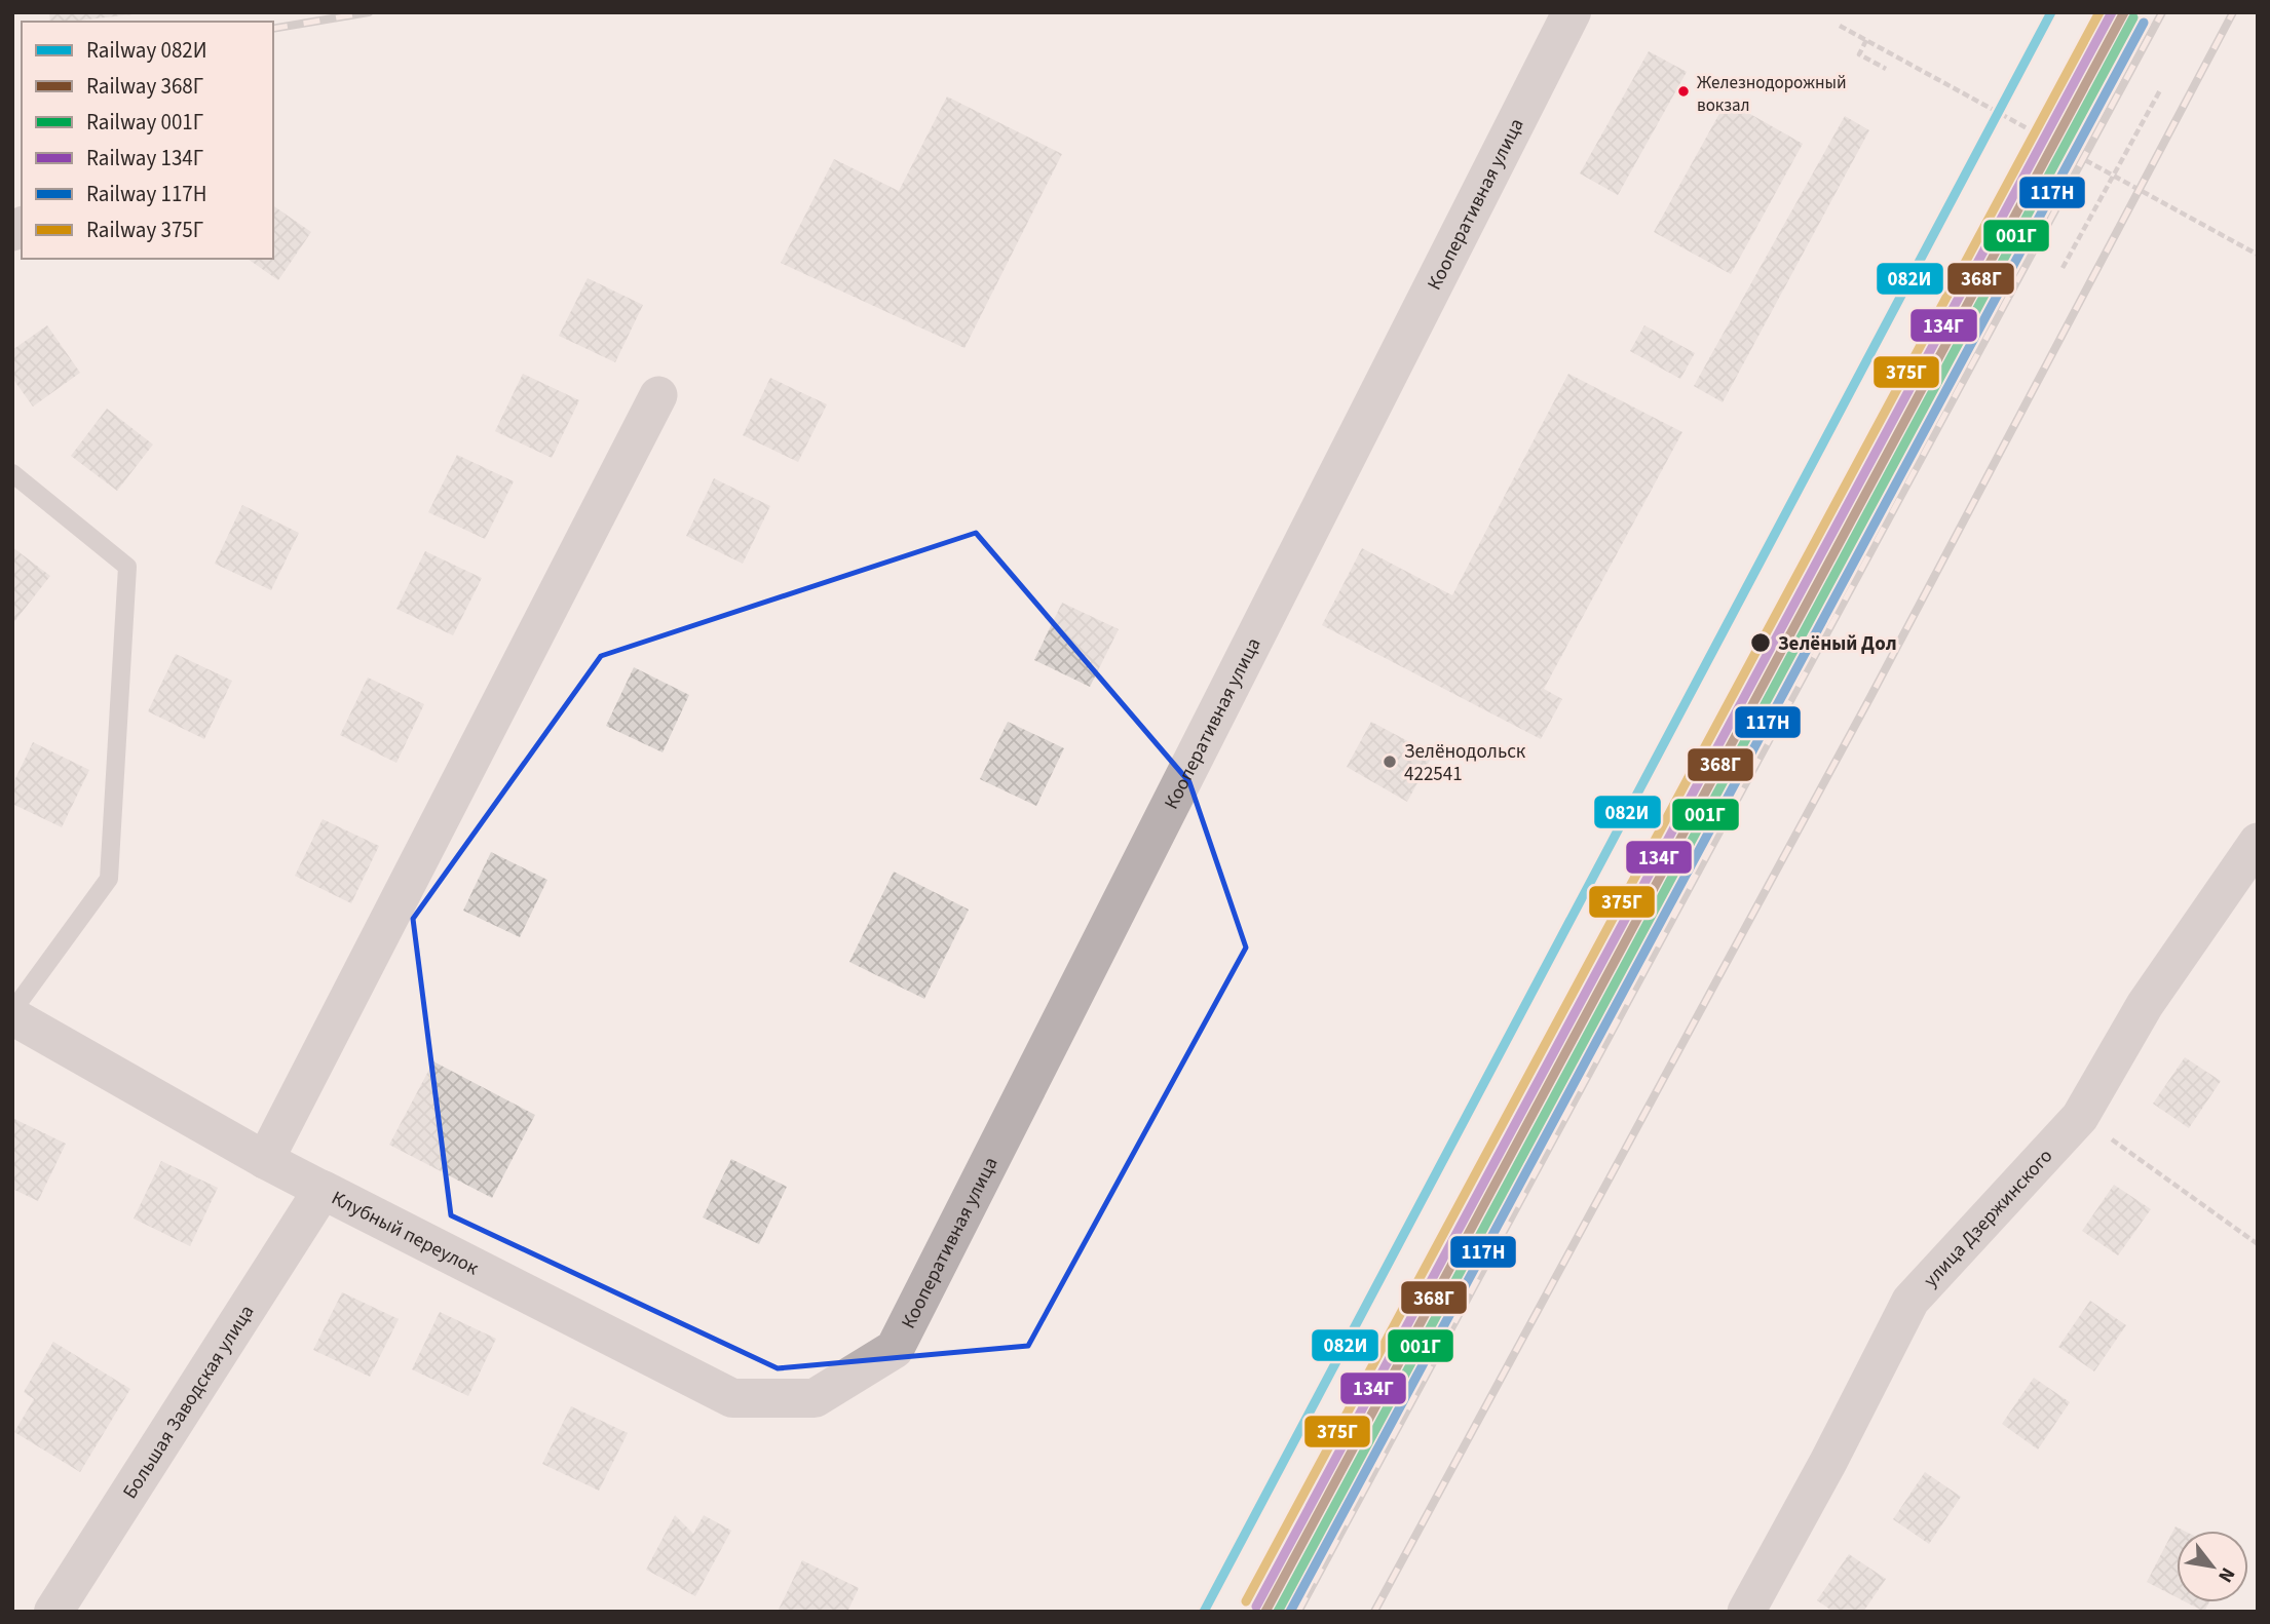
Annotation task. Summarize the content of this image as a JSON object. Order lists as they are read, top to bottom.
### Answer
{
  "streets": {
    "street": [
      "Кооперативная улица",
      "улица Дзержинского",
      "Клубный переулок",
      "Большая Заводская улица"
    ]
  },
  "crossings": [
    ["Кооперативная улица", "Клубный переулок"],
    ["Клубный переулок", "Большая Заводская улица"]
  ],
  "places": ["Железнодорожный вокзал", "Зелёный Дол", "Зелёнодольск 422541"],
  "lines": [
    "rail line 082И",
    "rail line 368Г",
    "rail line 134Г",
    "rail line 375Г",
    "rail line 001Г",
    "rail line 117Н"
  ],
  "legend": [
    "Railway 082И",
    "Railway 368Г",
    "Railway 001Г",
    "Railway 134Г",
    "Railway 117Н",
    "Railway 375Г"
  ],
  "north": "bottom right"
}
